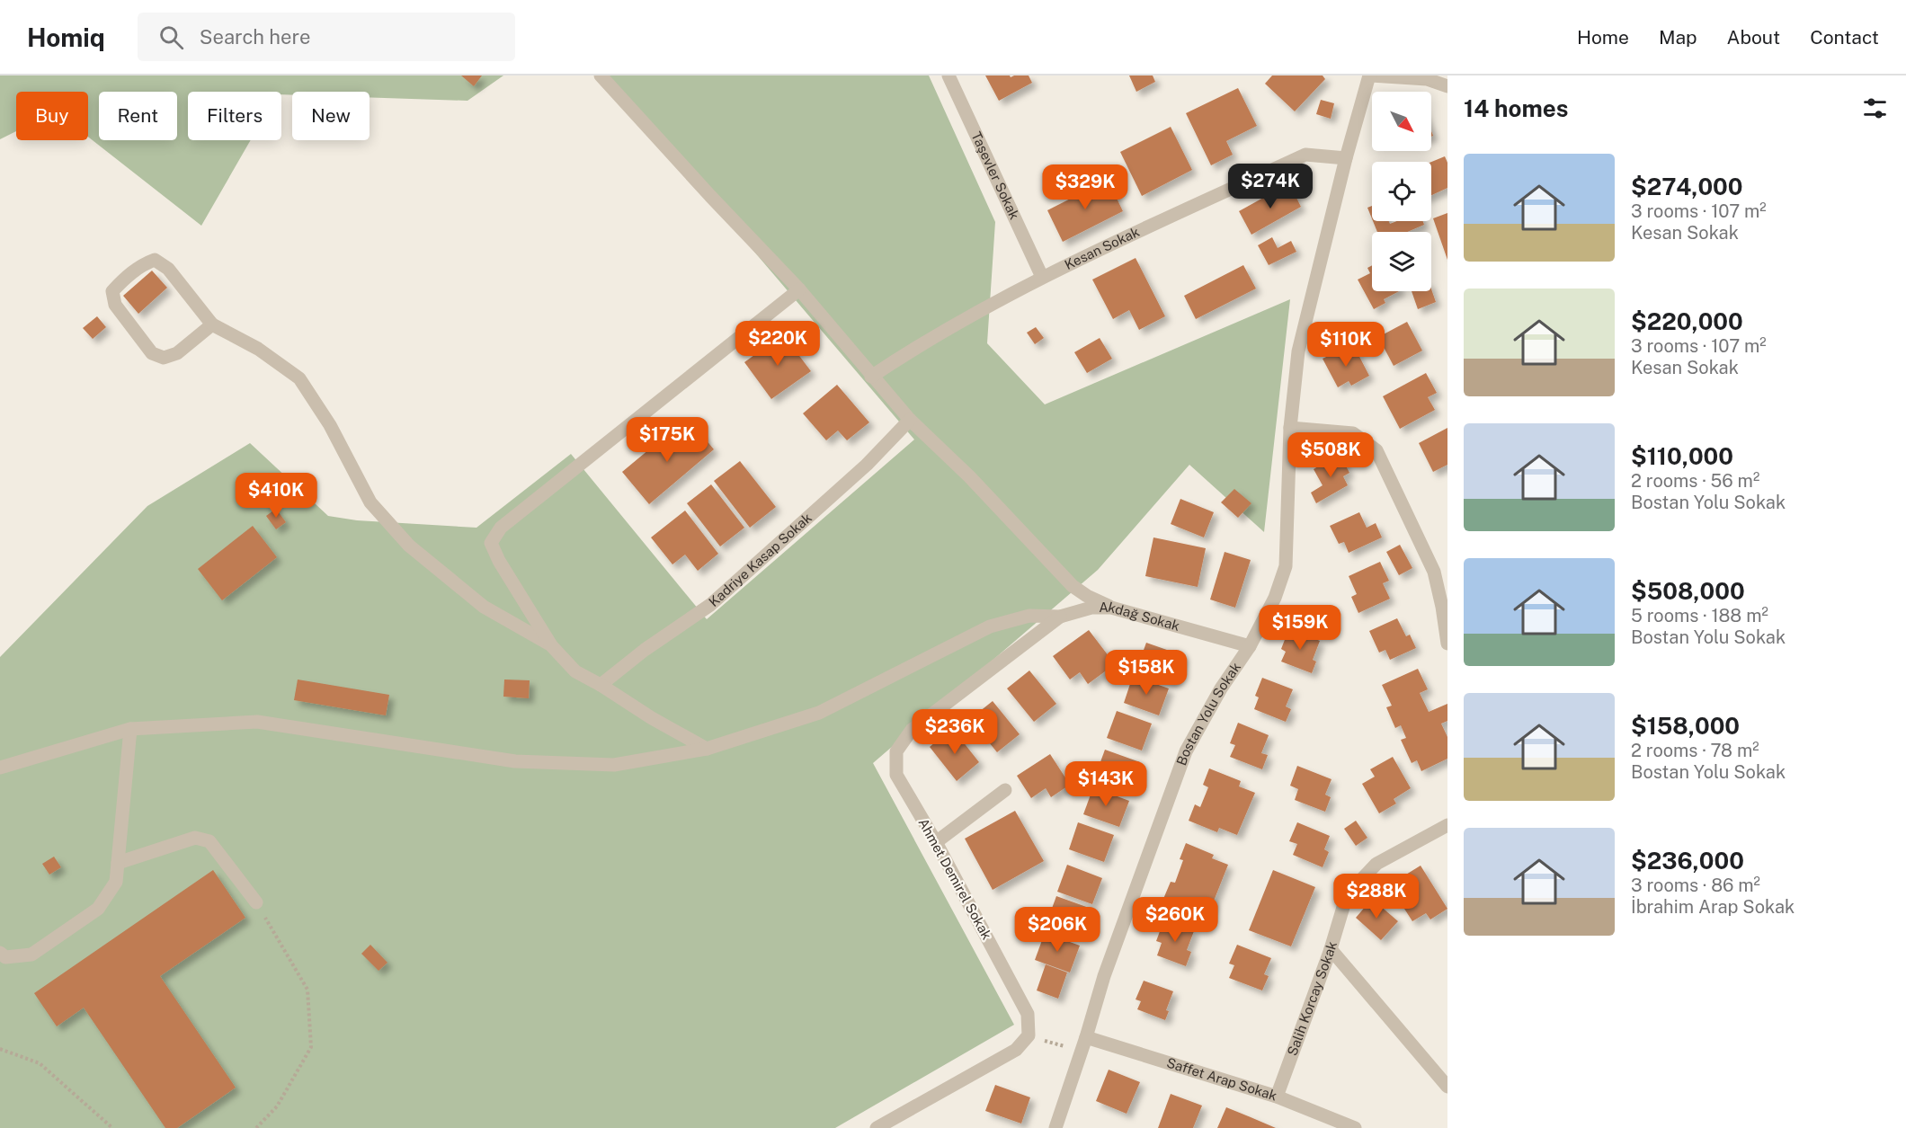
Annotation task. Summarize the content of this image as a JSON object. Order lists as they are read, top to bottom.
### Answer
{
  "streets": {
    "street": [
      "Taşevler Sokak",
      "Kesan Sokak",
      "Kadriye Kasap Sokak",
      "Akdağ Sokak",
      "Bostan Yolu Sokak",
      "Ahmet Demirel Sokak",
      "Salih Korcay Sokak",
      "Saffet Arap Sokak"
    ]
  },
  "crossings": [
    ["Taşevler Sokak", "Kesan Sokak"],
    ["Kesan Sokak", "Bostan Yolu Sokak"],
    ["Akdağ Sokak", "Bostan Yolu Sokak"],
    ["Akdağ Sokak", "Ahmet Demirel Sokak"],
    ["Bostan Yolu Sokak", "Saffet Arap Sokak"],
    ["Salih Korcay Sokak", "Saffet Arap Sokak"]
  ],
  "north": "bottom right",
  "page": {
    "header": "Homiq",
    "search": "Search here",
    "nav": [
      "Home",
      "Map",
      "About",
      "Contact"
    ],
    "heading": "14 homes",
    "chip": [
      "Buy",
      "Rent",
      "Filters",
      "New"
    ],
    "list": [
      {
        "name": "$274,000",
        "note": "3 rooms · 107 m² · Kesan Sokak"
      },
      {
        "name": "$220,000",
        "note": "3 rooms · 107 m² · Kesan Sokak"
      },
      {
        "name": "$110,000",
        "note": "2 rooms · 56 m² · Bostan Yolu Sokak"
      },
      {
        "name": "$508,000",
        "note": "5 rooms · 188 m² · Bostan Yolu Sokak"
      },
      {
        "name": "$158,000",
        "note": "2 rooms · 78 m² · Bostan Yolu Sokak"
      },
      {
        "name": "$236,000",
        "note": "3 rooms · 86 m² · İbrahim Arap Sokak"
      }
    ],
    "price": [
      "$274K",
      "$329K",
      "$220K",
      "$110K",
      "$175K",
      "$508K",
      "$410K",
      "$159K",
      "$158K",
      "$236K",
      "$143K",
      "$288K",
      "$260K",
      "$206K"
    ]
  }
}
